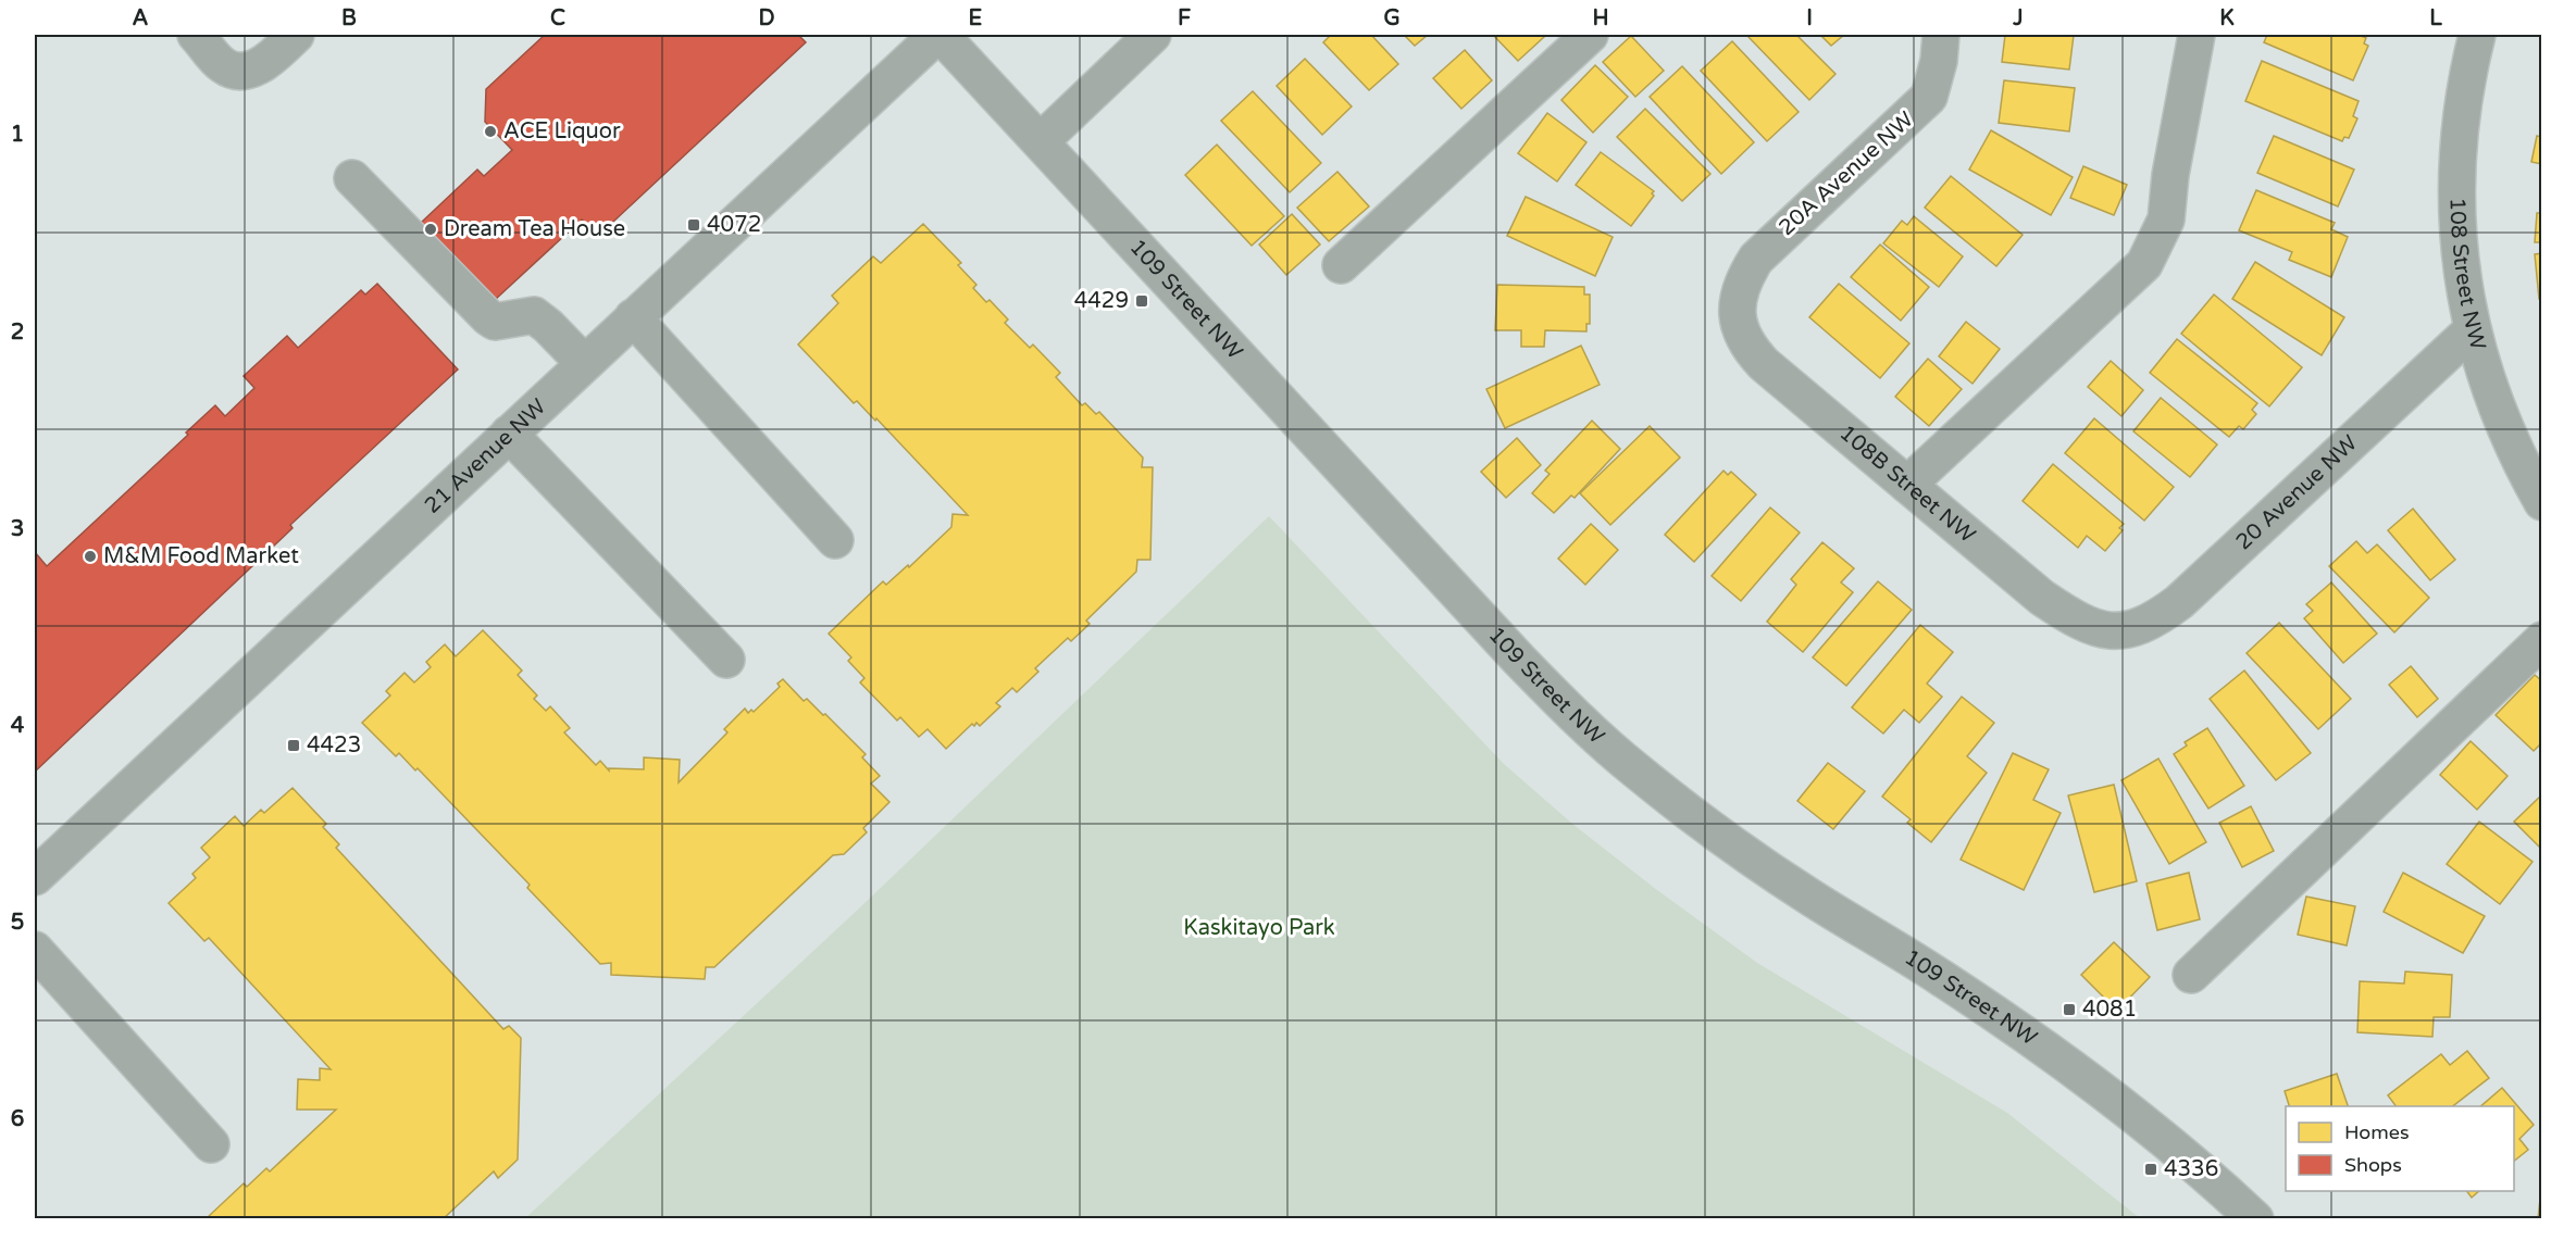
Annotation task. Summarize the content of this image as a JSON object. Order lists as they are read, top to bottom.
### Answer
{
  "streets": {
    "street": [
      "20A Avenue NW",
      "108 Street NW",
      "109 Street NW",
      "21 Avenue NW",
      "108B Street NW",
      "20 Avenue NW"
    ]
  },
  "crossings": [
    ["20A Avenue NW", "108B Street NW"],
    ["108 Street NW", "20 Avenue NW"],
    ["109 Street NW", "21 Avenue NW"],
    ["108B Street NW", "20 Avenue NW"]
  ],
  "parks": ["Kaskitayo Park"],
  "places": {
    "other": ["ACE Liquor", "Dream Tea House", "M&M Food Market"],
    "transit": [
      "4072",
      "4429",
      "4423",
      "4081",
      "4336"
    ]
  },
  "legend": ["Homes", "Shops"],
  "grid": {
    "columns": [
      "A",
      "B",
      "C",
      "D",
      "E",
      "F",
      "G",
      "H",
      "I",
      "J",
      "K",
      "L"
    ],
    "rows": [
      "1",
      "2",
      "3",
      "4",
      "5",
      "6"
    ]
  }
}
